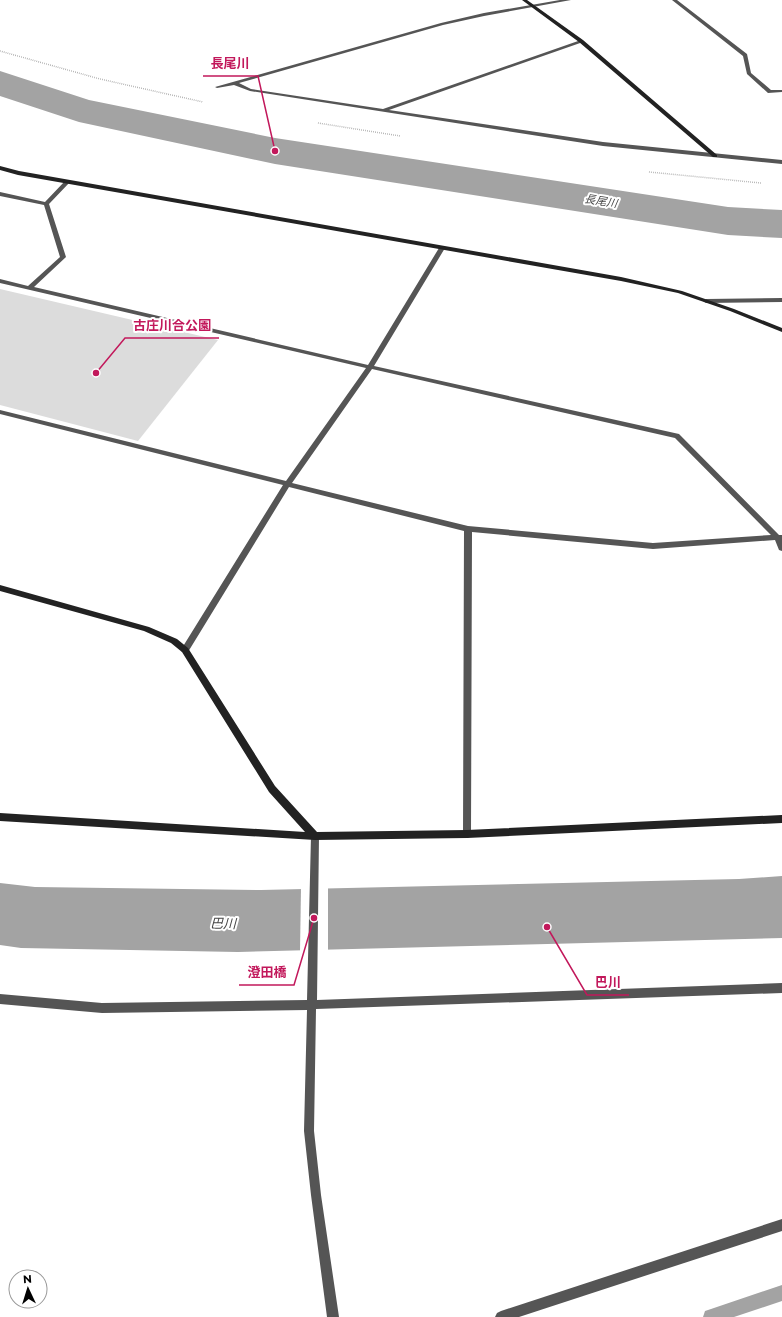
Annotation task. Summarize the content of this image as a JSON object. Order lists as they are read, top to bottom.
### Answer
{
  "water": ["長尾川", "巴川"],
  "places": [
    "長尾川",
    "古庄川合公園",
    "澄田橋",
    "巴川"
  ],
  "north": "top"
}
